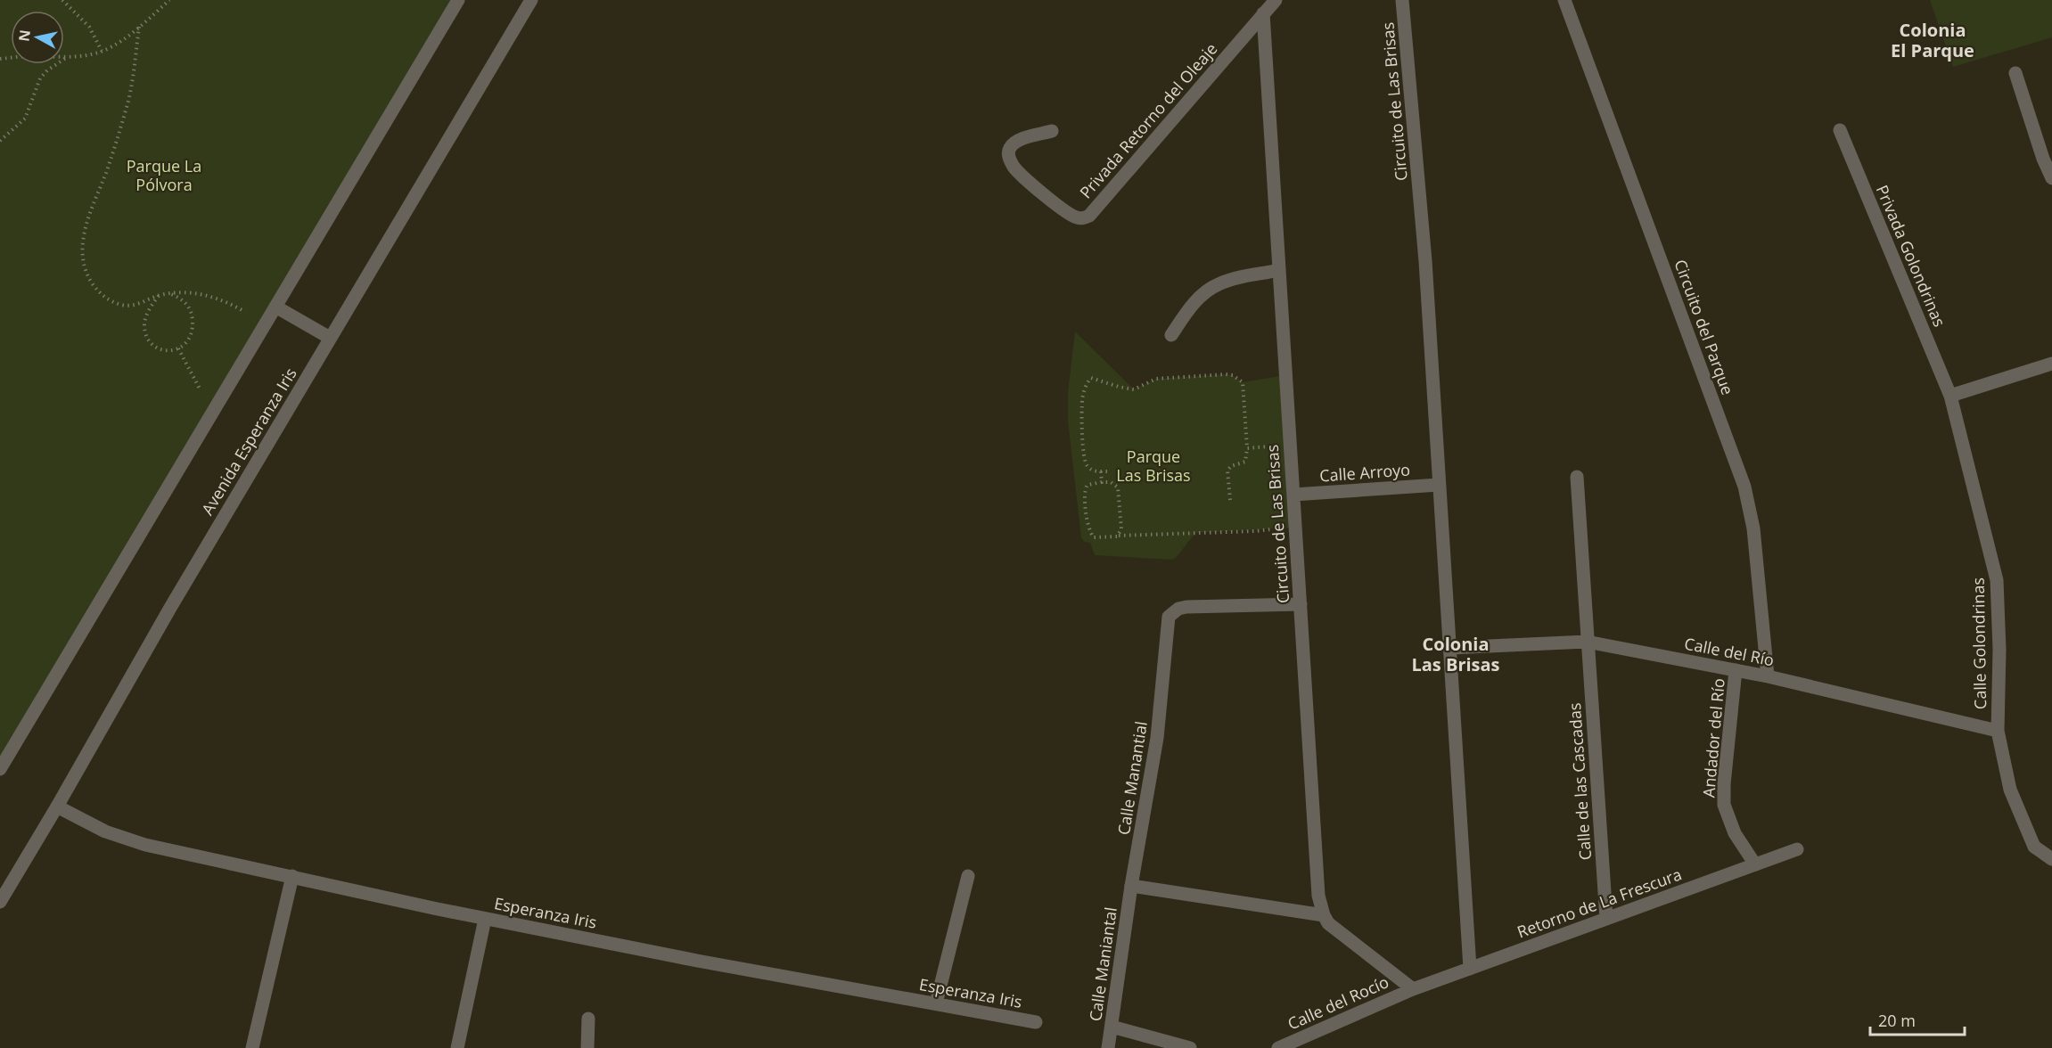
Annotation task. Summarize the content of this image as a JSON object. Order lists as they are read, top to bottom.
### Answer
{
  "streets": {
    "street": [
      "Circuito de Las Brisas",
      "Privada Retorno del Oleaje",
      "Privada Golondrinas",
      "Circuito del Parque",
      "Avenida Esperanza Iris",
      "Calle Arroyo",
      "Calle Golondrinas",
      "Calle del Río",
      "Andador del Río",
      "Calle Manantial",
      "Calle de las Cascadas",
      "Retorno de La Frescura",
      "Esperanza Iris",
      "Calle Maniantal",
      "Calle del Rocío"
    ]
  },
  "crossings": [
    ["Circuito de Las Brisas", "Privada Retorno del Oleaje"],
    ["Circuito de Las Brisas", "Calle Arroyo"],
    ["Circuito de Las Brisas", "Calle del Río"],
    ["Circuito de Las Brisas", "Calle Manantial"],
    ["Circuito de Las Brisas", "Retorno de La Frescura"],
    ["Privada Golondrinas", "Calle Golondrinas"],
    ["Circuito del Parque", "Calle del Río"],
    ["Avenida Esperanza Iris", "Esperanza Iris"],
    ["Calle Golondrinas", "Calle del Río"],
    ["Calle del Río", "Andador del Río"],
    ["Calle del Río", "Calle de las Cascadas"],
    ["Andador del Río", "Retorno de La Frescura"],
    ["Calle Manantial", "Calle Maniantal"],
    ["Calle de las Cascadas", "Retorno de La Frescura"],
    ["Retorno de La Frescura", "Calle del Rocío"]
  ],
  "districts": ["Colonia El Parque", "Colonia Las Brisas"],
  "parks": ["Parque La Pólvora", "Parque Las Brisas"],
  "scale_bar": "20 m",
  "north": "left"
}
